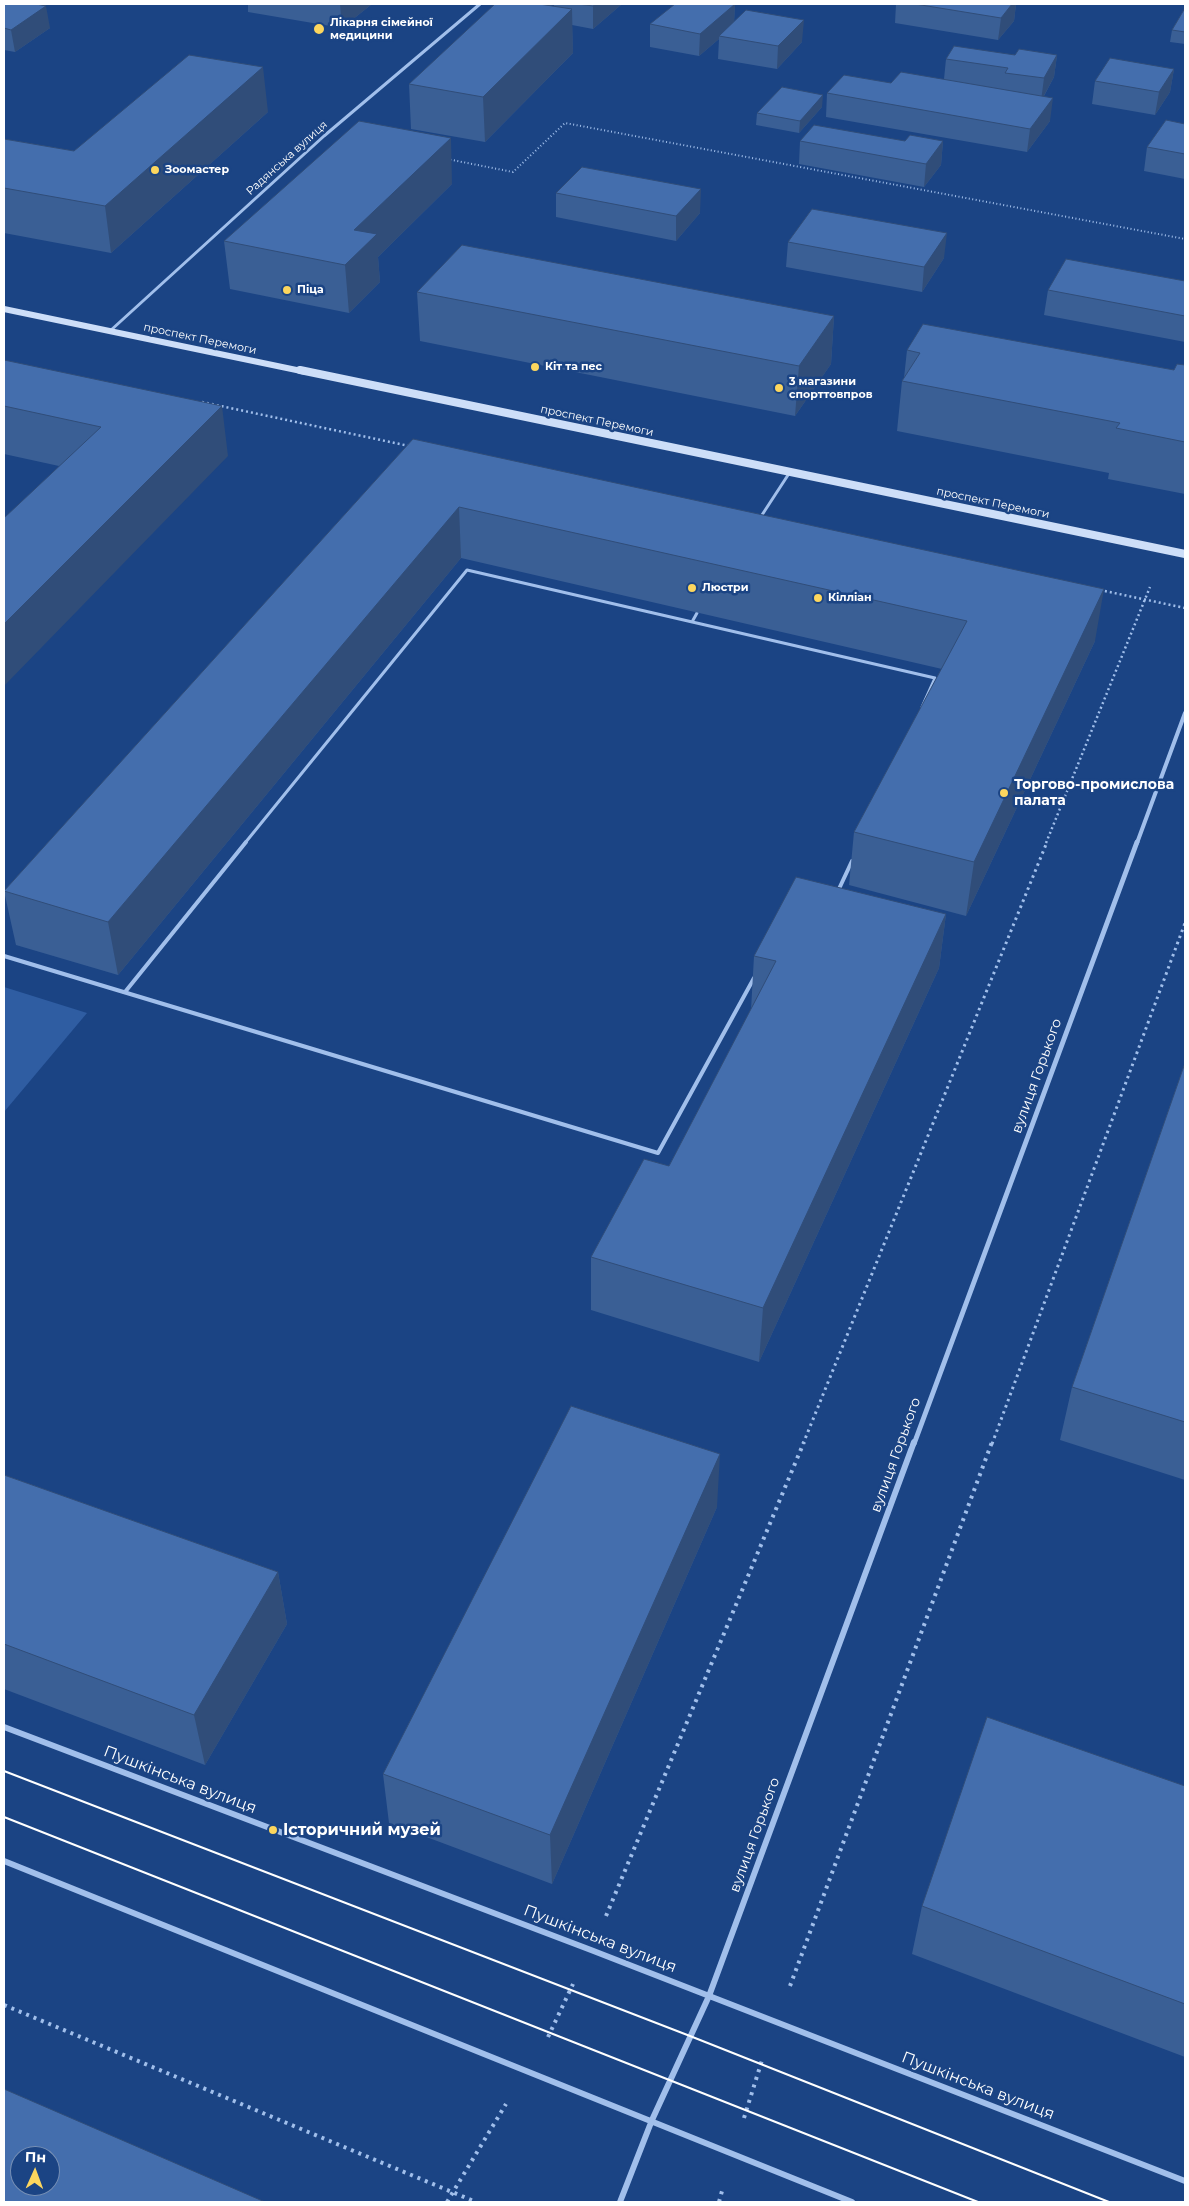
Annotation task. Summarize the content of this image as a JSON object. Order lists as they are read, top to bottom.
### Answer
{
  "streets": {
    "main road": ["проспект Перемоги"],
    "street": ["Радянська вулиця", "вулиця Горького", "Пушкінська вулиця"]
  },
  "crossings": [
    ["Радянська вулиця", "проспект Перемоги"],
    ["вулиця Горького", "Пушкінська вулиця"]
  ],
  "places": [
    "Лікарня сімейної медицини",
    "Зоомастер",
    "Піца",
    "Кіт та пес",
    "3 магазини спорттовпров",
    "Люстри",
    "Кілліан",
    "Торгово-промислова палата",
    "Історичний музей"
  ],
  "north": "top"
}
